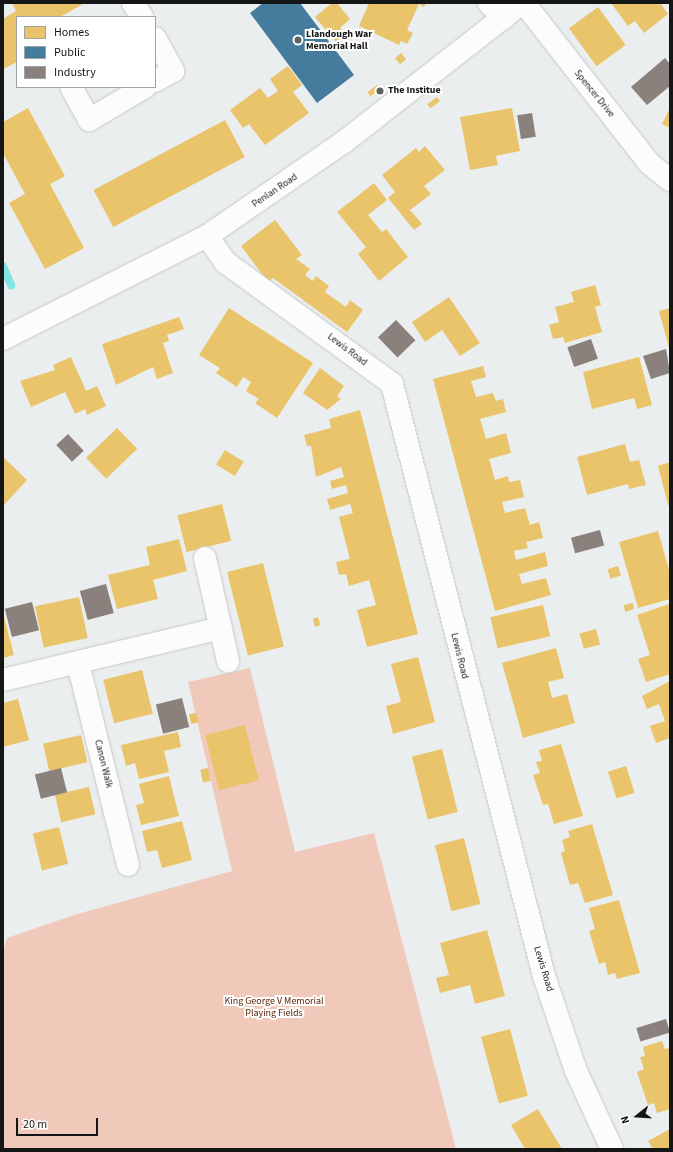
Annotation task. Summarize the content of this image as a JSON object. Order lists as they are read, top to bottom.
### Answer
{
  "streets": {
    "street": [
      "Spencer Drive",
      "Penlan Road",
      "Lewis Road",
      "Canon Walk"
    ]
  },
  "crossings": [
    ["Spencer Drive", "Penlan Road"],
    ["Penlan Road", "Lewis Road"]
  ],
  "parks": ["King George V Memorial Playing Fields"],
  "places": ["Llandough War Memorial Hall", "The Institue"],
  "legend": ["Homes", "Public", "Industry"],
  "scale_bar": "20 m",
  "north": "left"
}
